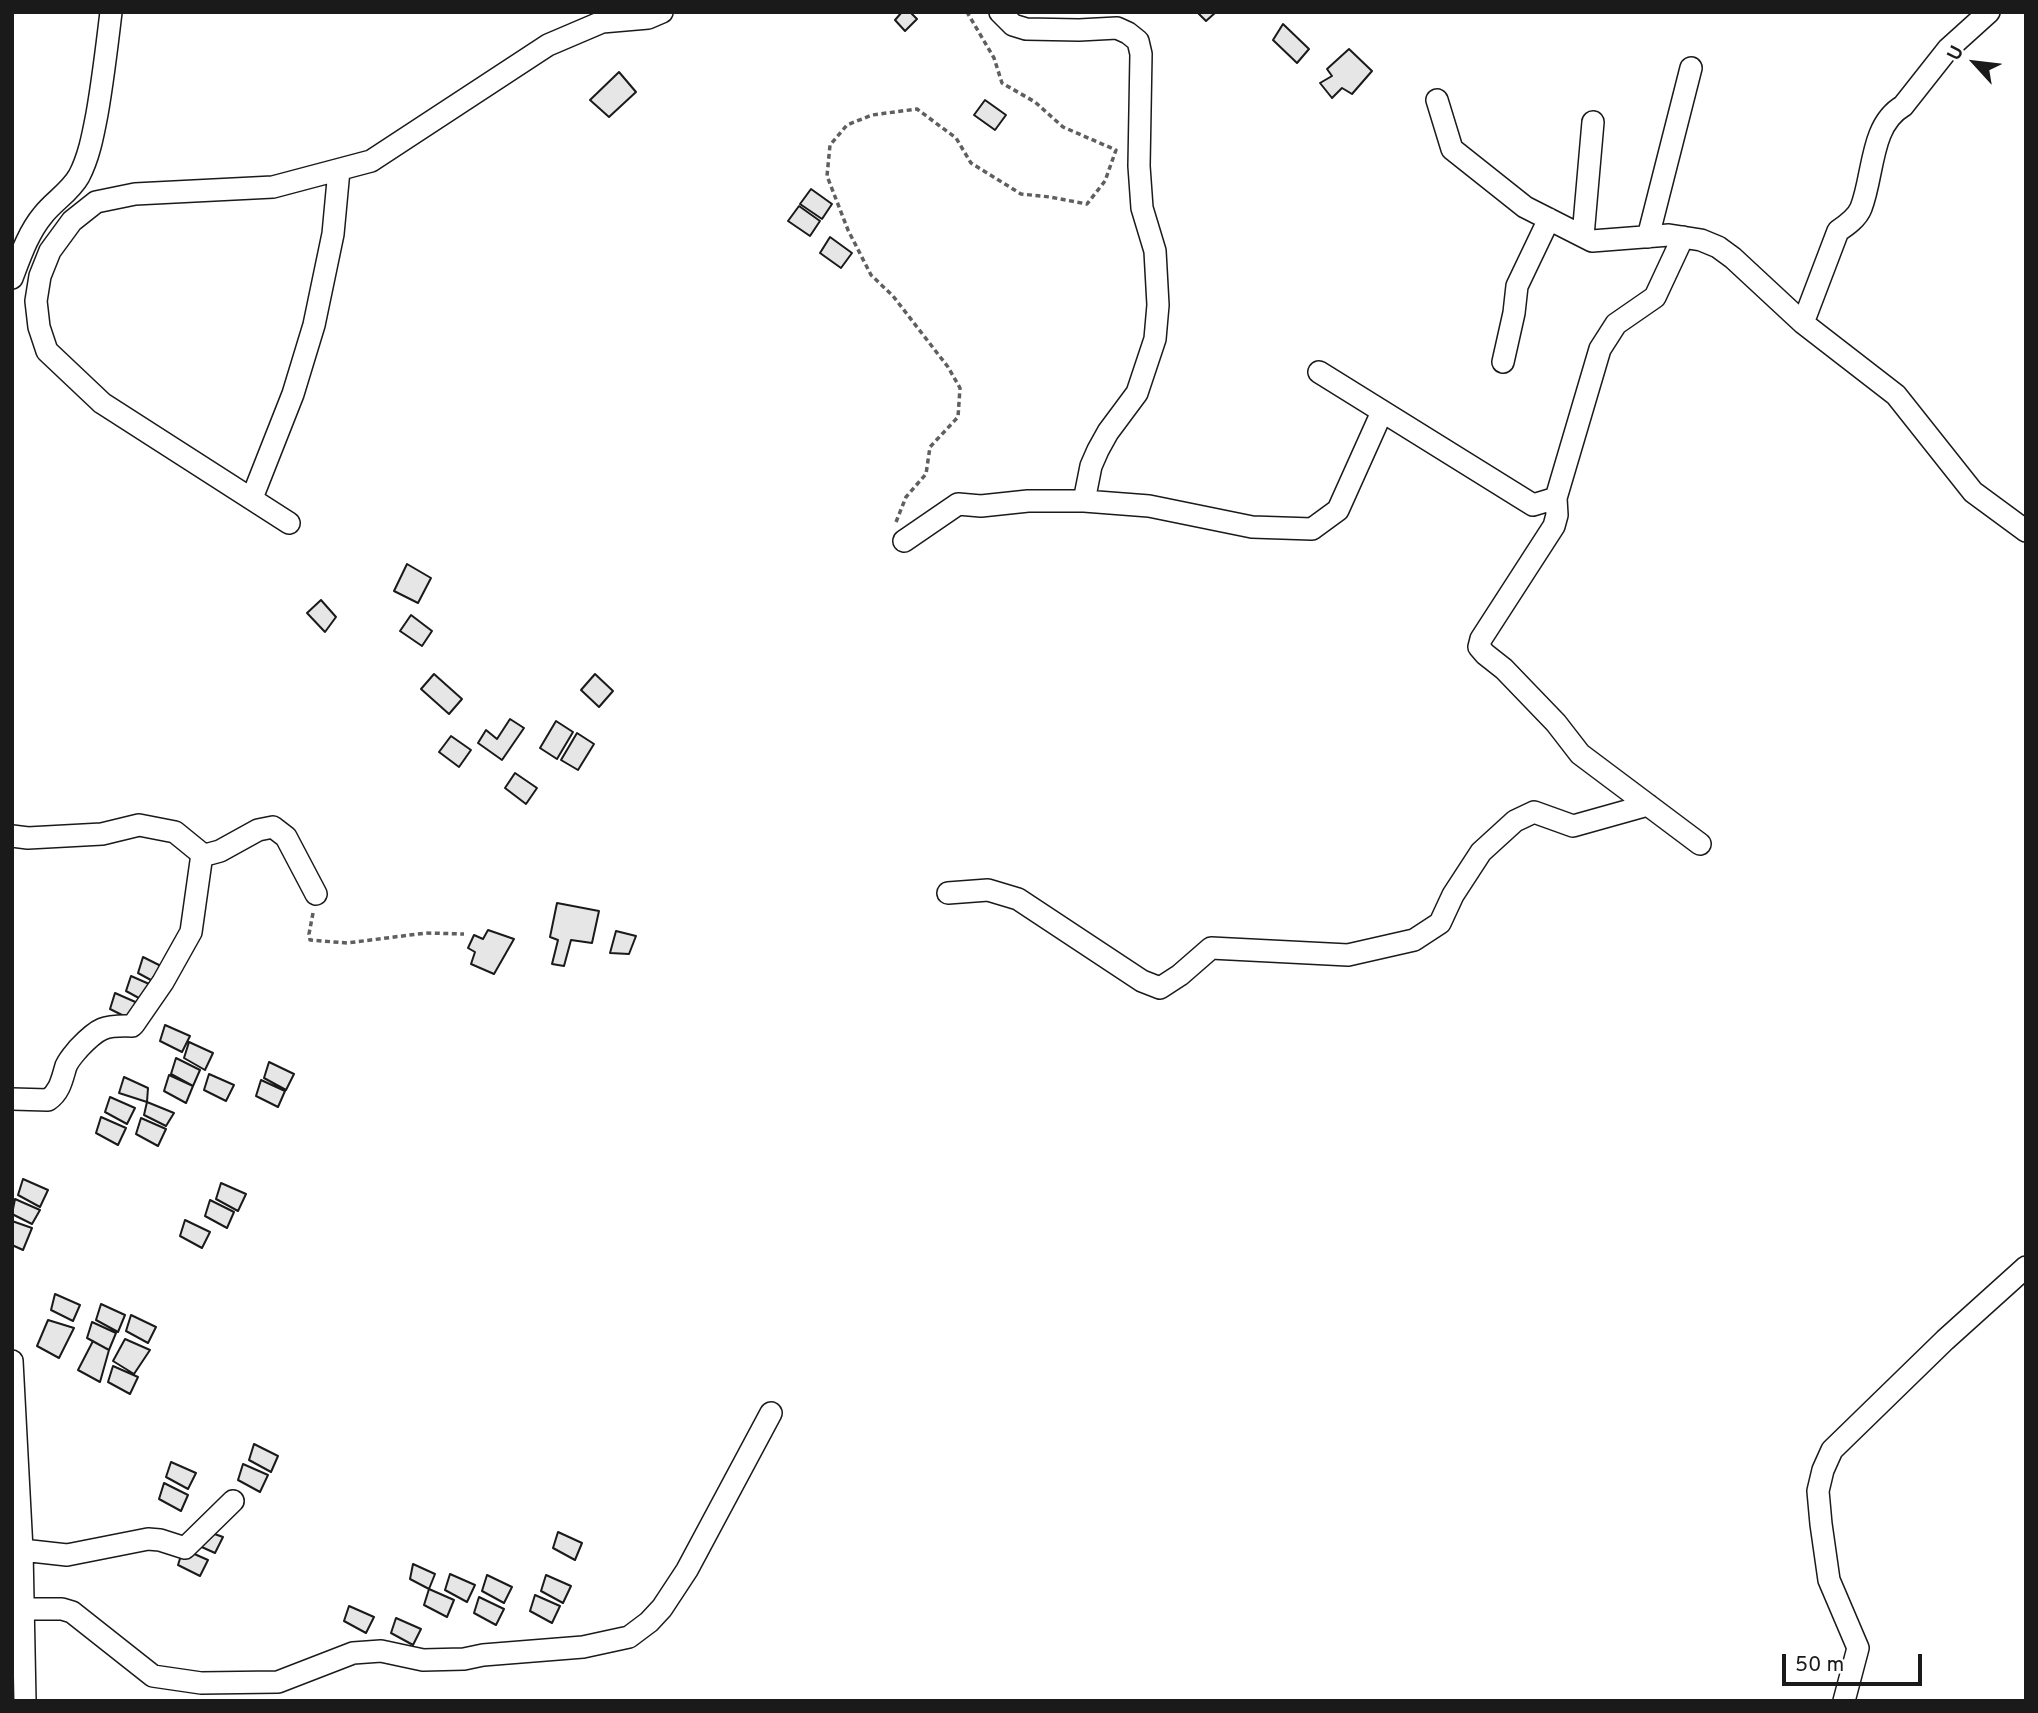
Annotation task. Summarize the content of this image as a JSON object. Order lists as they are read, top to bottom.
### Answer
{
  "scale_bar": "50 m",
  "north": "top left"
}
